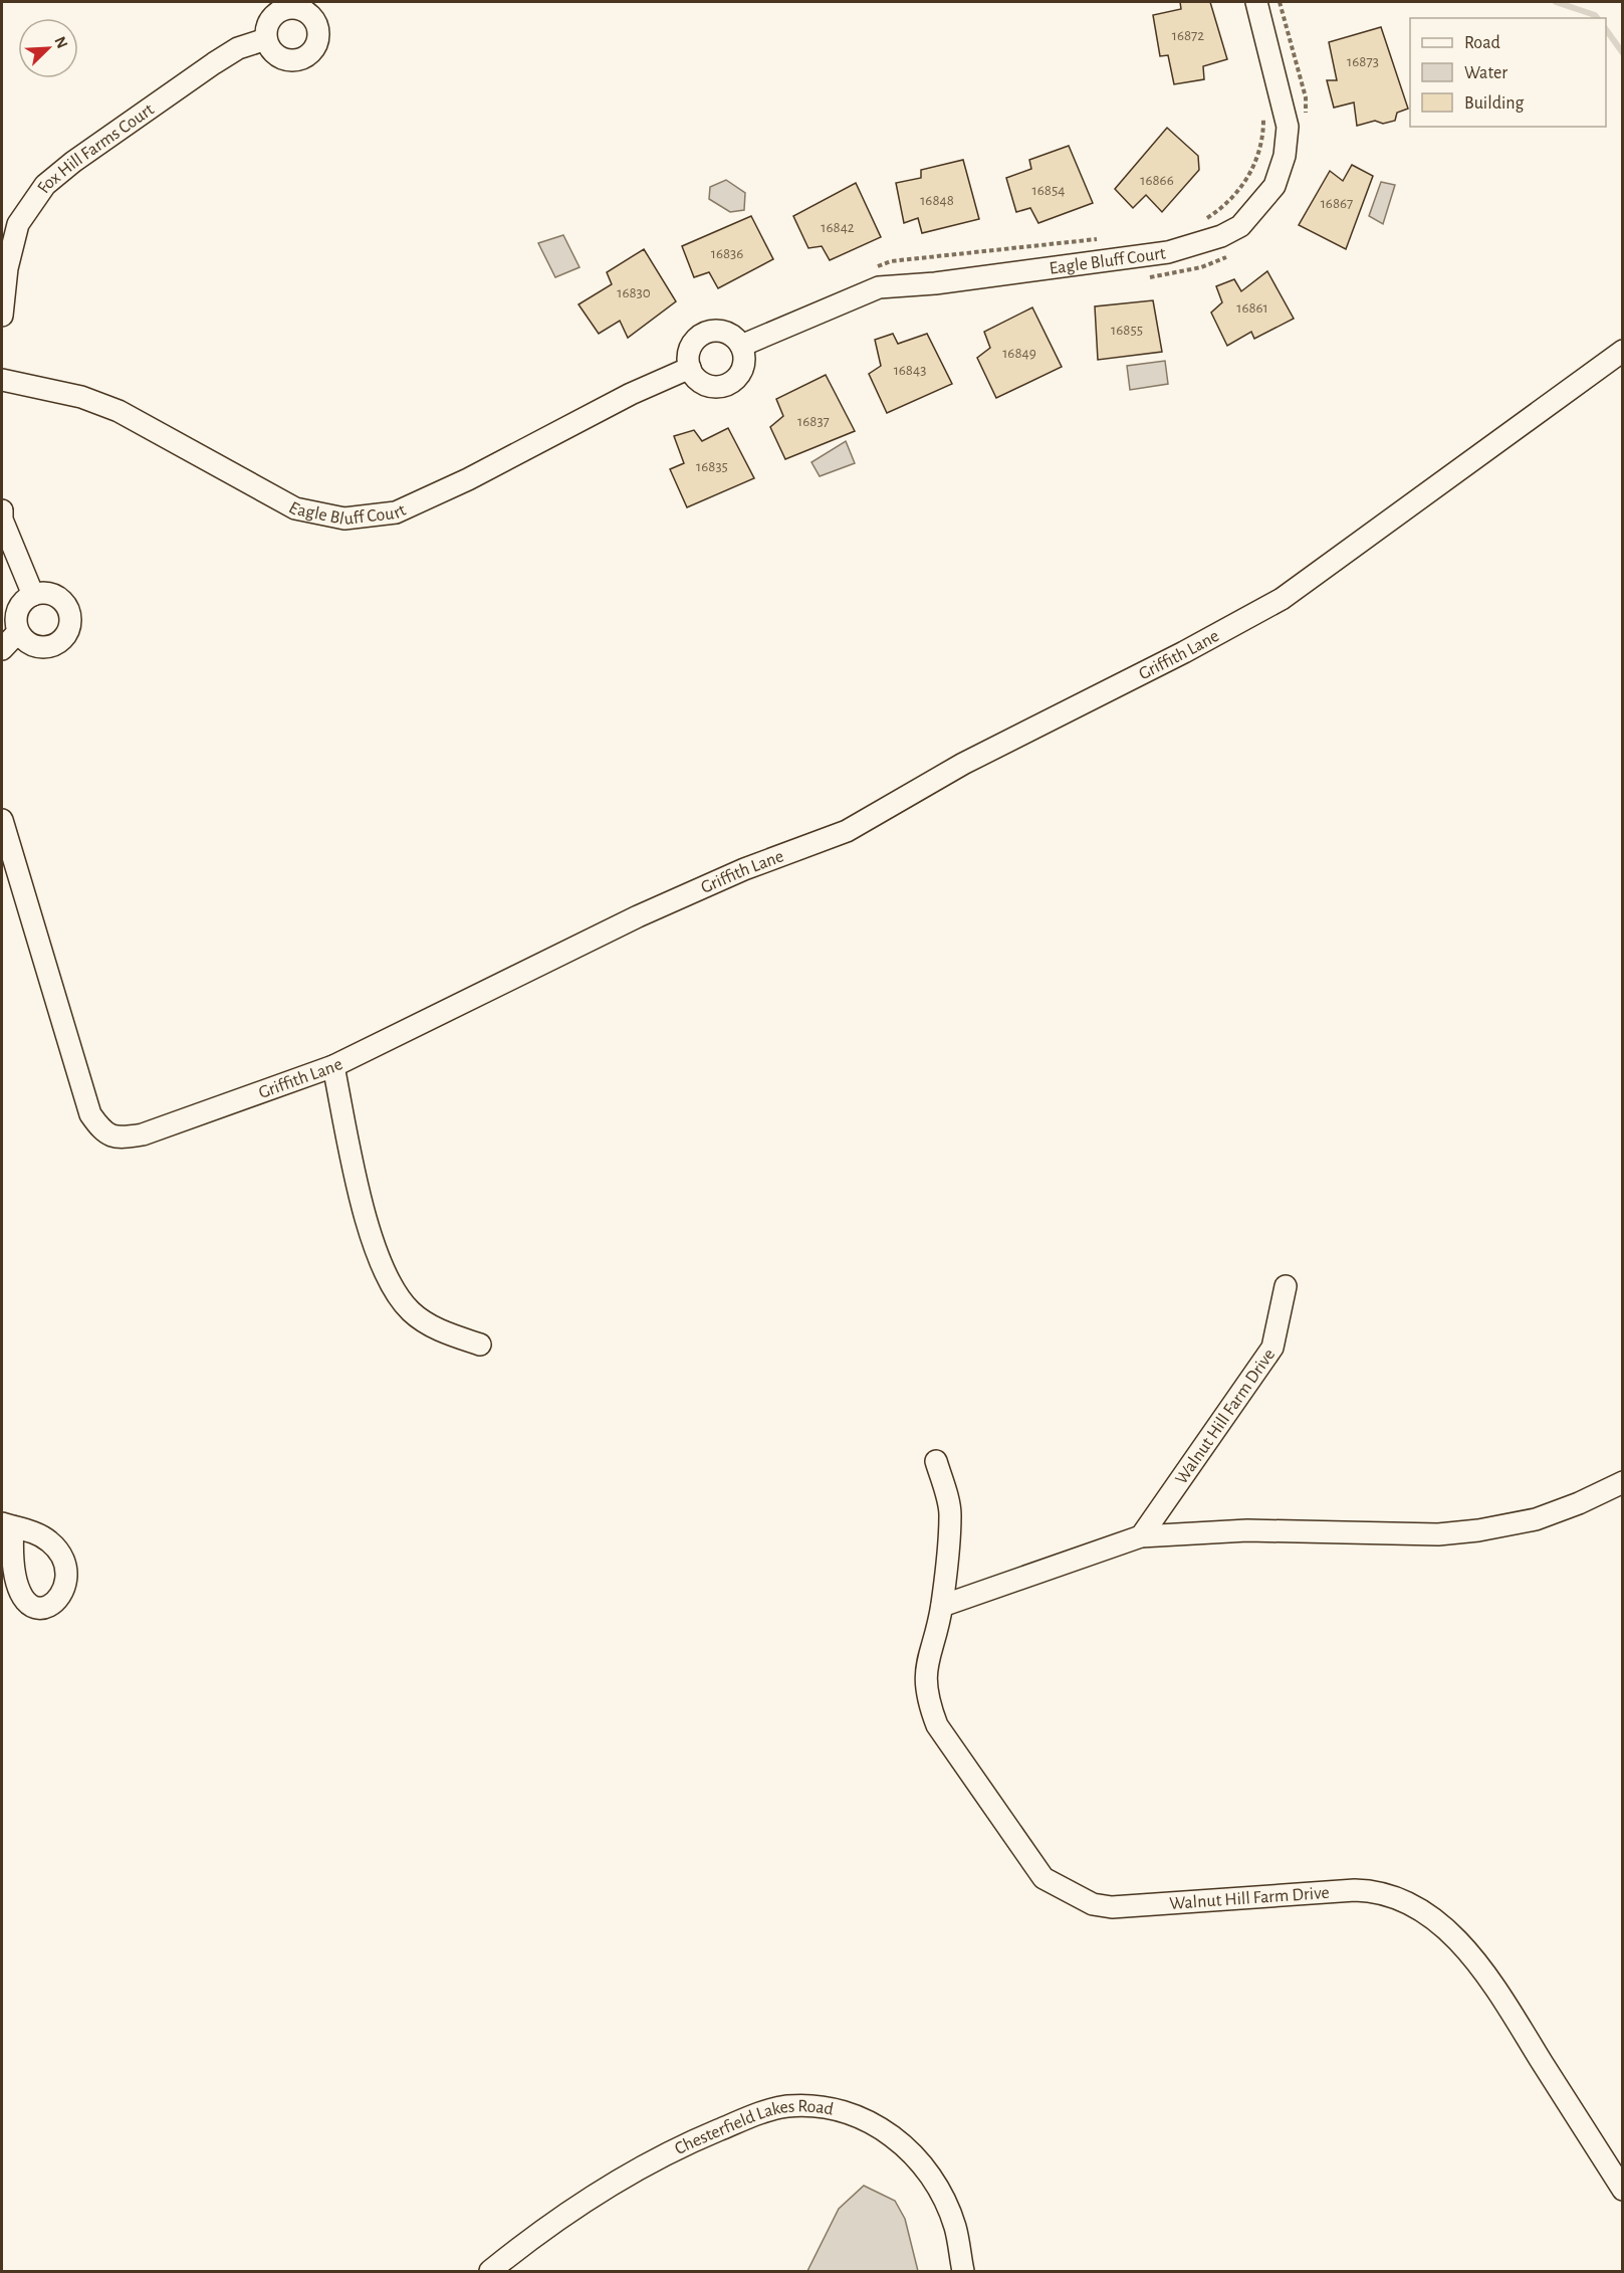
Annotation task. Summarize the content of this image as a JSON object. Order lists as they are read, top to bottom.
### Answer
{
  "streets": {
    "street": [
      "Fox Hill Farms Court",
      "Eagle Bluff Court",
      "Griffith Lane",
      "Walnut Hill Farm Drive",
      "Chesterfield Lakes Road"
    ]
  },
  "house_numbers": [
    "16872",
    "16873",
    "16866",
    "16854",
    "16848",
    "16867",
    "16842",
    "16836",
    "16830",
    "16861",
    "16855",
    "16849",
    "16843",
    "16837",
    "16835"
  ],
  "legend": ["Road", "Water", "Building"],
  "north": "top right"
}
